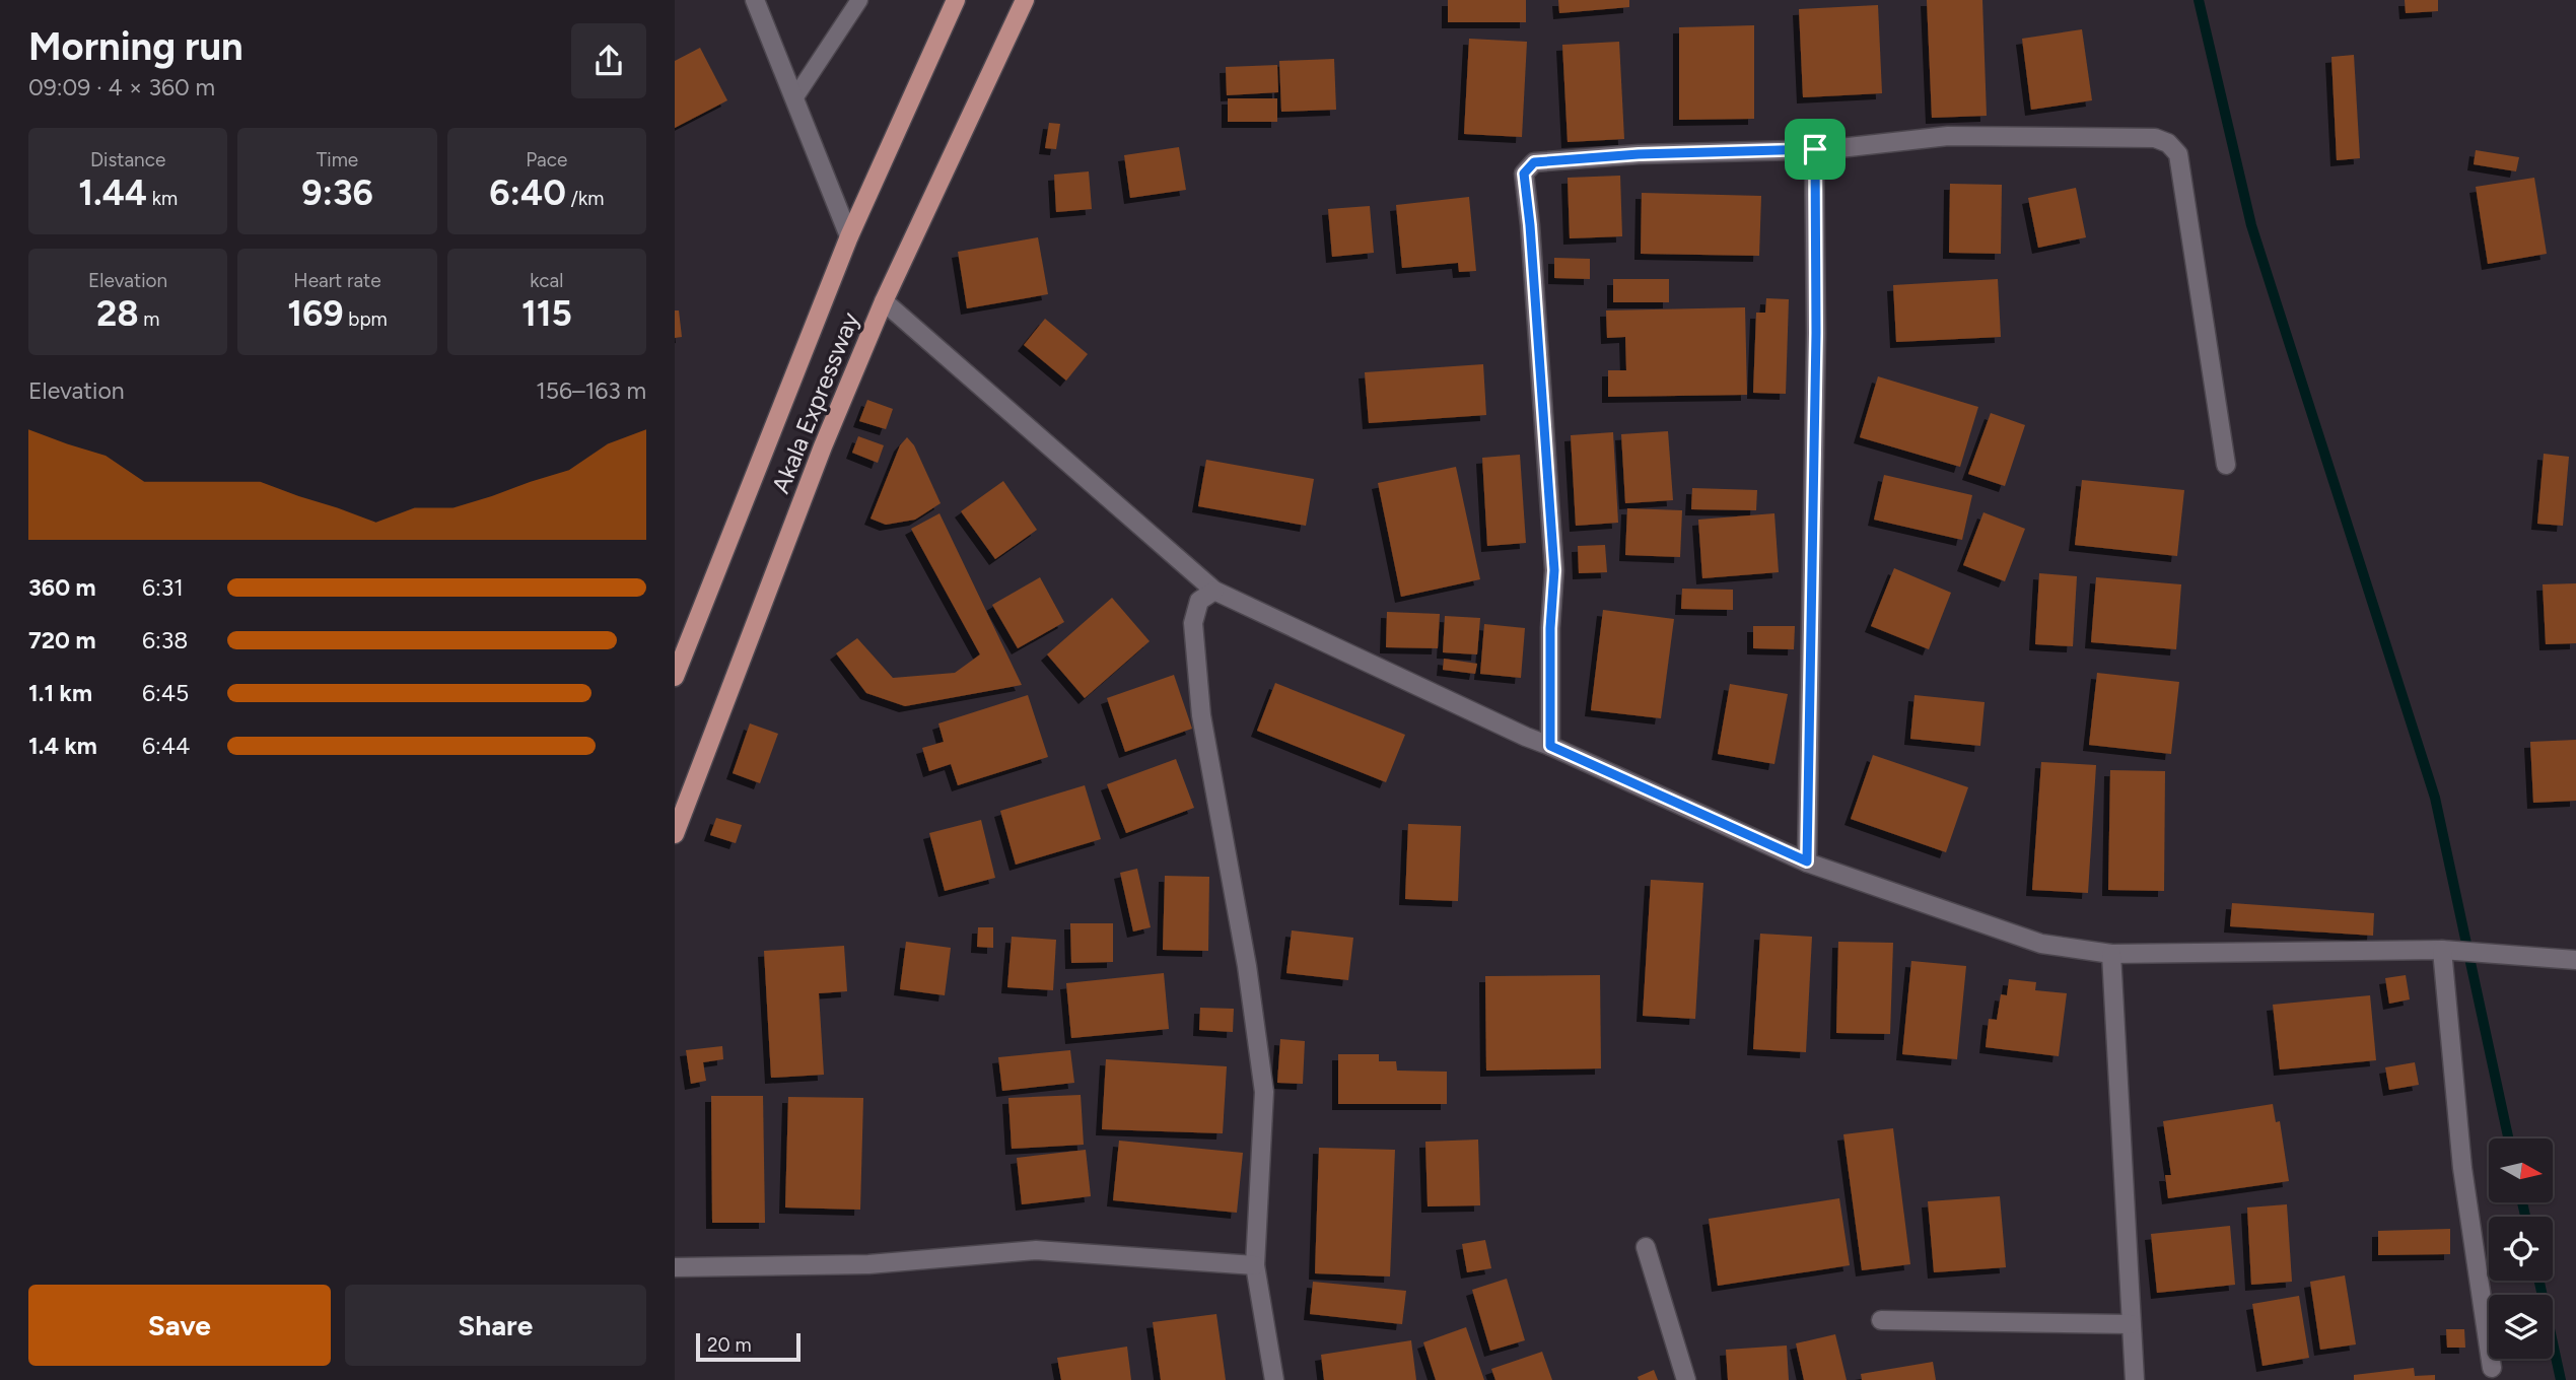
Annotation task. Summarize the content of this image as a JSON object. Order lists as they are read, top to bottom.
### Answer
{
  "streets": {
    "main road": ["Akala Expressway"]
  },
  "scale_bar": "20 m",
  "north": "right",
  "page": {
    "heading": ["Morning run", "09:09 · 4 × 360 m"],
    "stats": [
      ["Distance", "1.44 km"],
      ["Time", "9:36"],
      ["Pace", "6:40 /km"],
      ["Elevation", "28 m"],
      ["Heart rate", "169 bpm"],
      ["kcal", "115"]
    ],
    "chart": ["Elevation", "156–163 m"],
    "list": [
      {
        "name": "360 m",
        "note": "6:31"
      },
      {
        "name": "720 m",
        "note": "6:38"
      },
      {
        "name": "1.1 km",
        "note": "6:45"
      },
      {
        "name": "1.4 km",
        "note": "6:44"
      }
    ],
    "buttons": ["Save", "Share"],
    "scale": "20 m"
  }
}
